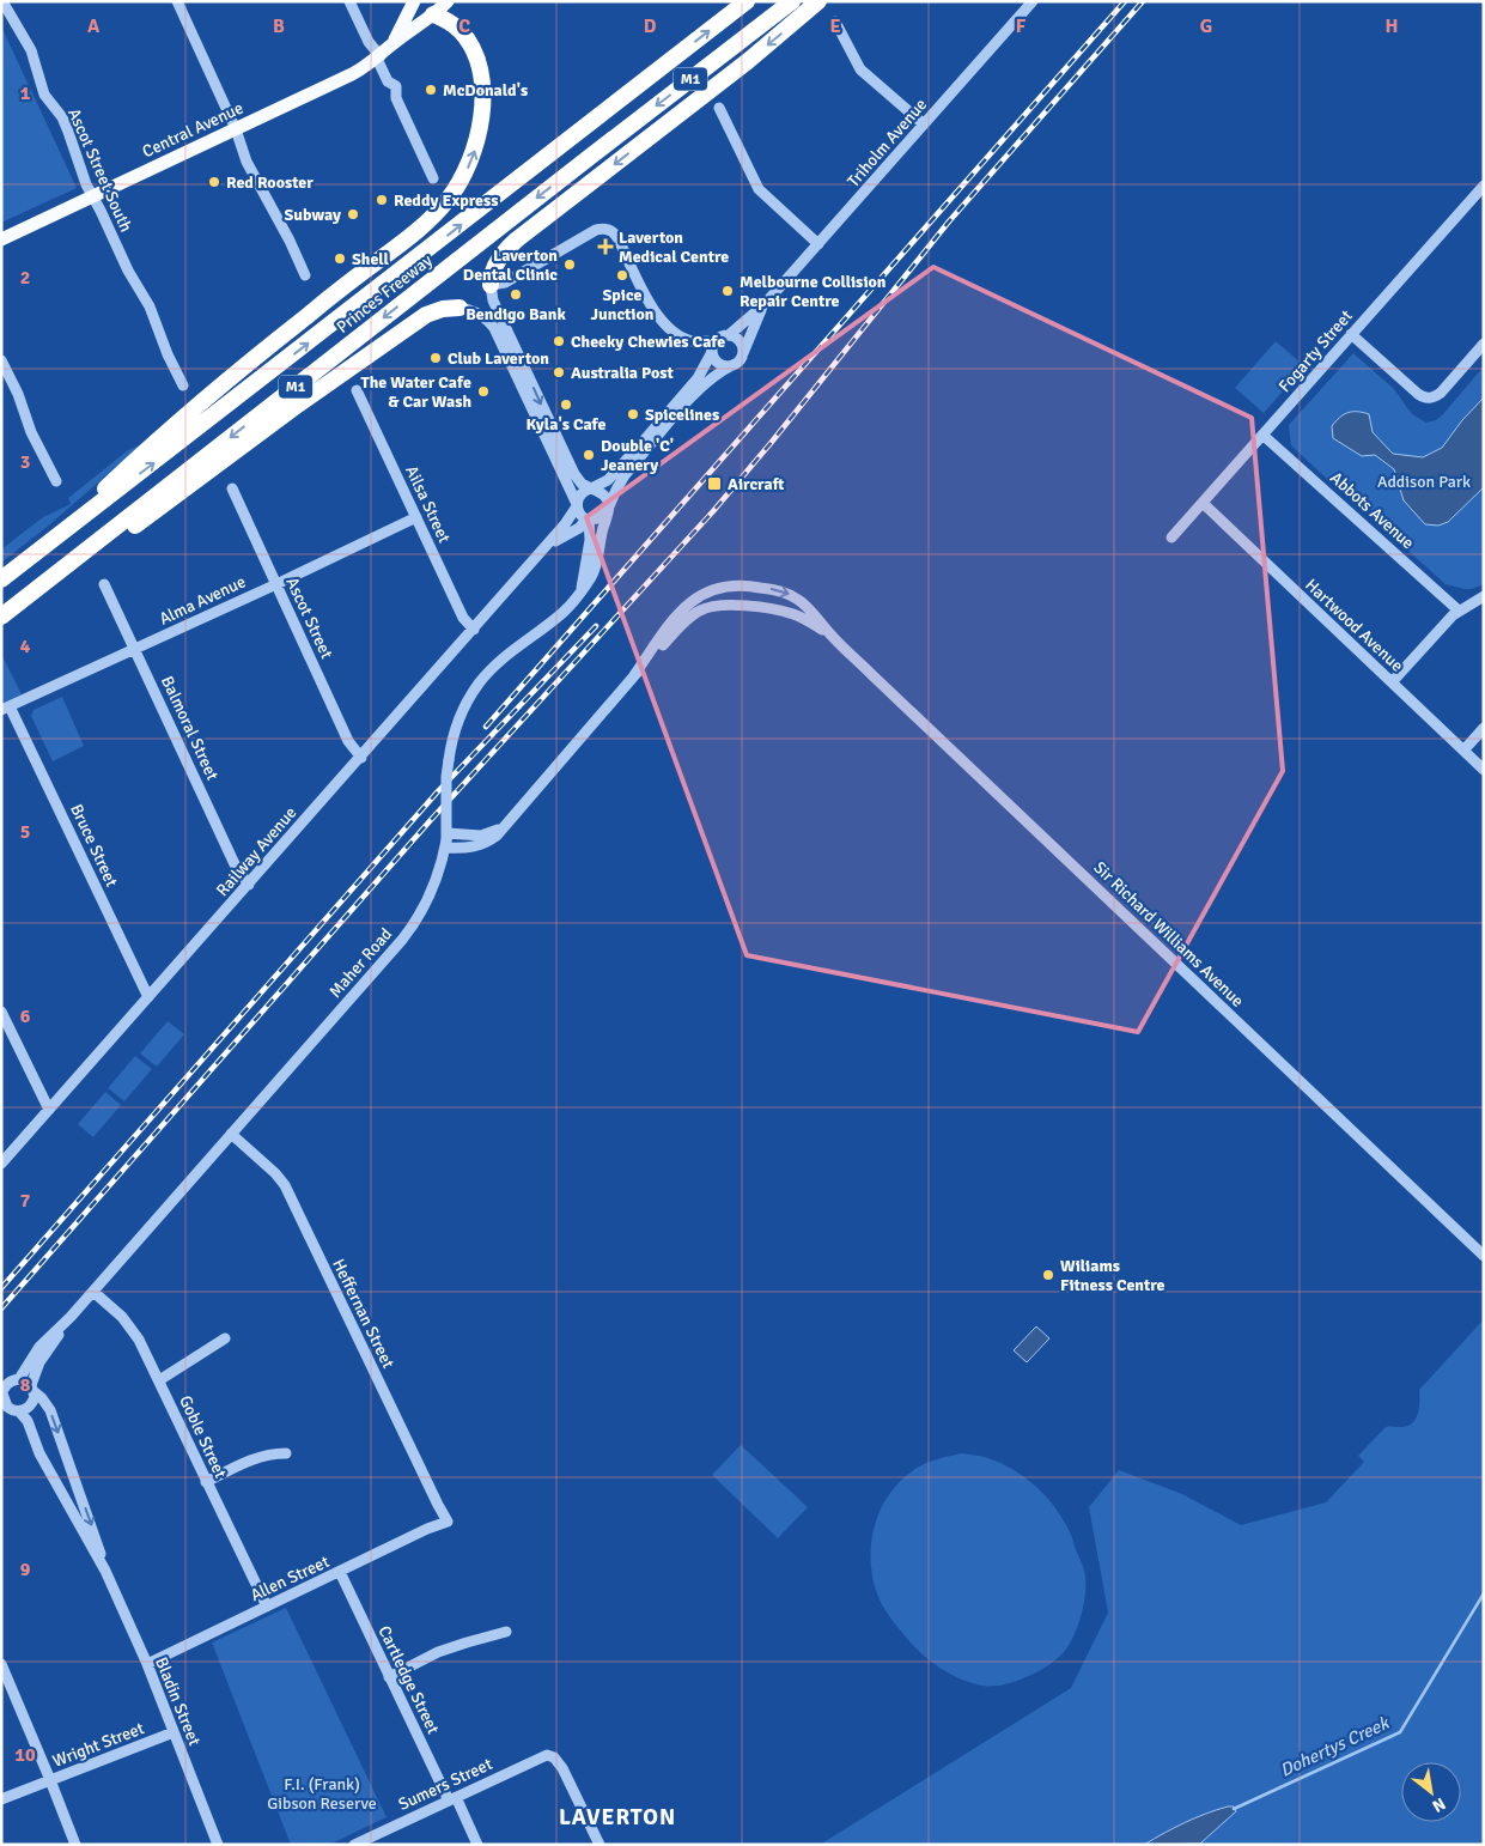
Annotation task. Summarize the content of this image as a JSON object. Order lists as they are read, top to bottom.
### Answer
{
  "streets": {
    "highway": ["M1", "Princes Freeway"],
    "main road": ["Central Avenue"],
    "street": [
      "Triholm Avenue",
      "Ascot Street South",
      "Fogarty Street",
      "Ailsa Street",
      "Abbots Avenue",
      "Alma Avenue",
      "Ascot Street",
      "Hartwood Avenue",
      "Balmoral Street",
      "Bruce Street",
      "Railway Avenue",
      "Sir Richard Williams Avenue",
      "Maher Road",
      "Heffernan Street",
      "Goble Street",
      "Allen Street",
      "Cartledge Street",
      "Bladin Street",
      "Wright Street",
      "Sumers Street"
    ]
  },
  "crossings": [
    ["Central Avenue", "Ascot Street South"],
    ["Fogarty Street", "Abbots Avenue"],
    ["Fogarty Street", "Hartwood Avenue"],
    ["Ailsa Street", "Alma Avenue"],
    ["Ailsa Street", "Railway Avenue"],
    ["Alma Avenue", "Ascot Street"],
    ["Alma Avenue", "Balmoral Street"],
    ["Alma Avenue", "Bruce Street"],
    ["Ascot Street", "Railway Avenue"],
    ["Balmoral Street", "Railway Avenue"],
    ["Bruce Street", "Railway Avenue"],
    ["Railway Avenue", "Maher Road"],
    ["Sir Richard Williams Avenue", "Maher Road"],
    ["Maher Road", "Heffernan Street"],
    ["Maher Road", "Goble Street"],
    ["Maher Road", "Bladin Street"],
    ["Heffernan Street", "Allen Street"],
    ["Goble Street", "Allen Street"],
    ["Allen Street", "Cartledge Street"],
    ["Allen Street", "Bladin Street"],
    ["Cartledge Street", "Sumers Street"],
    ["Bladin Street", "Wright Street"]
  ],
  "districts": ["LAVERTON"],
  "water": ["Dohertys Creek"],
  "parks": ["Addison Park", "F.I. (Frank) Gibson Reserve"],
  "places": {
    "other": [
      "McDonald's",
      "Red Rooster",
      "Reddy Express",
      "Subway",
      "Shell",
      "Laverton Dental Clinic",
      "Spice Junction",
      "Melbourne Collision Repair Centre",
      "Bendigo Bank",
      "Cheeky Chewies Cafe",
      "Club Laverton",
      "Australia Post",
      "The Water Cafe & Car Wash",
      "Kyla's Cafe",
      "Spicelines",
      "Double 'C' Jeanery",
      "Wiliams Fitness Centre"
    ],
    "health": ["Laverton Medical Centre"],
    "transit": ["Aircraft"]
  },
  "north": "bottom right",
  "grid": {
    "columns": [
      "A",
      "B",
      "C",
      "D",
      "E",
      "F",
      "G",
      "H"
    ],
    "rows": [
      "1",
      "2",
      "3",
      "4",
      "5",
      "6",
      "7",
      "8",
      "9",
      "10"
    ]
  }
}
